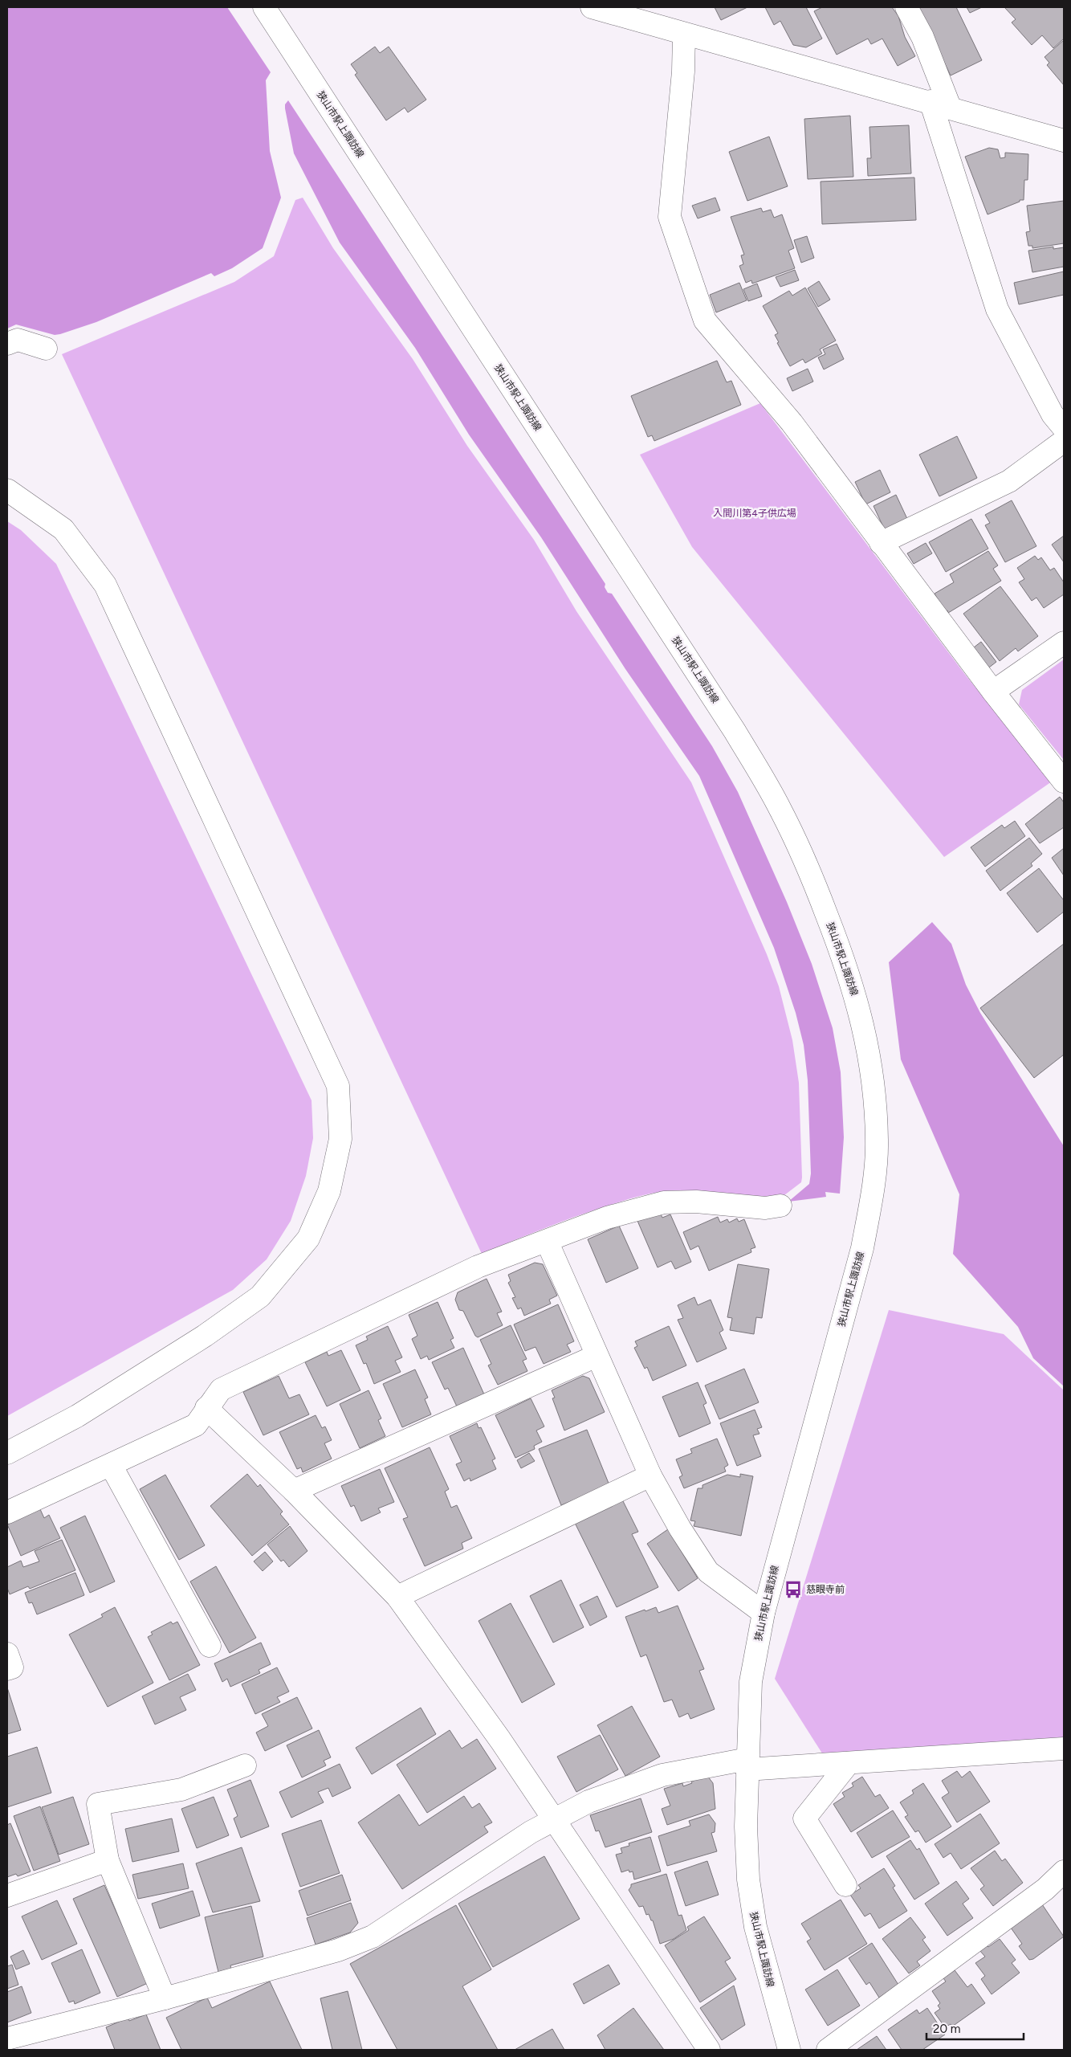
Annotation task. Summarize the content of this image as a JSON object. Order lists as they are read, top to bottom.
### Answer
{
  "streets": {
    "street": ["狭山市駅上諏訪線"]
  },
  "parks": ["入間川第4子供広場"],
  "places": {
    "bus stop": ["慈眼寺前"]
  },
  "scale_bar": "20 m"
}
